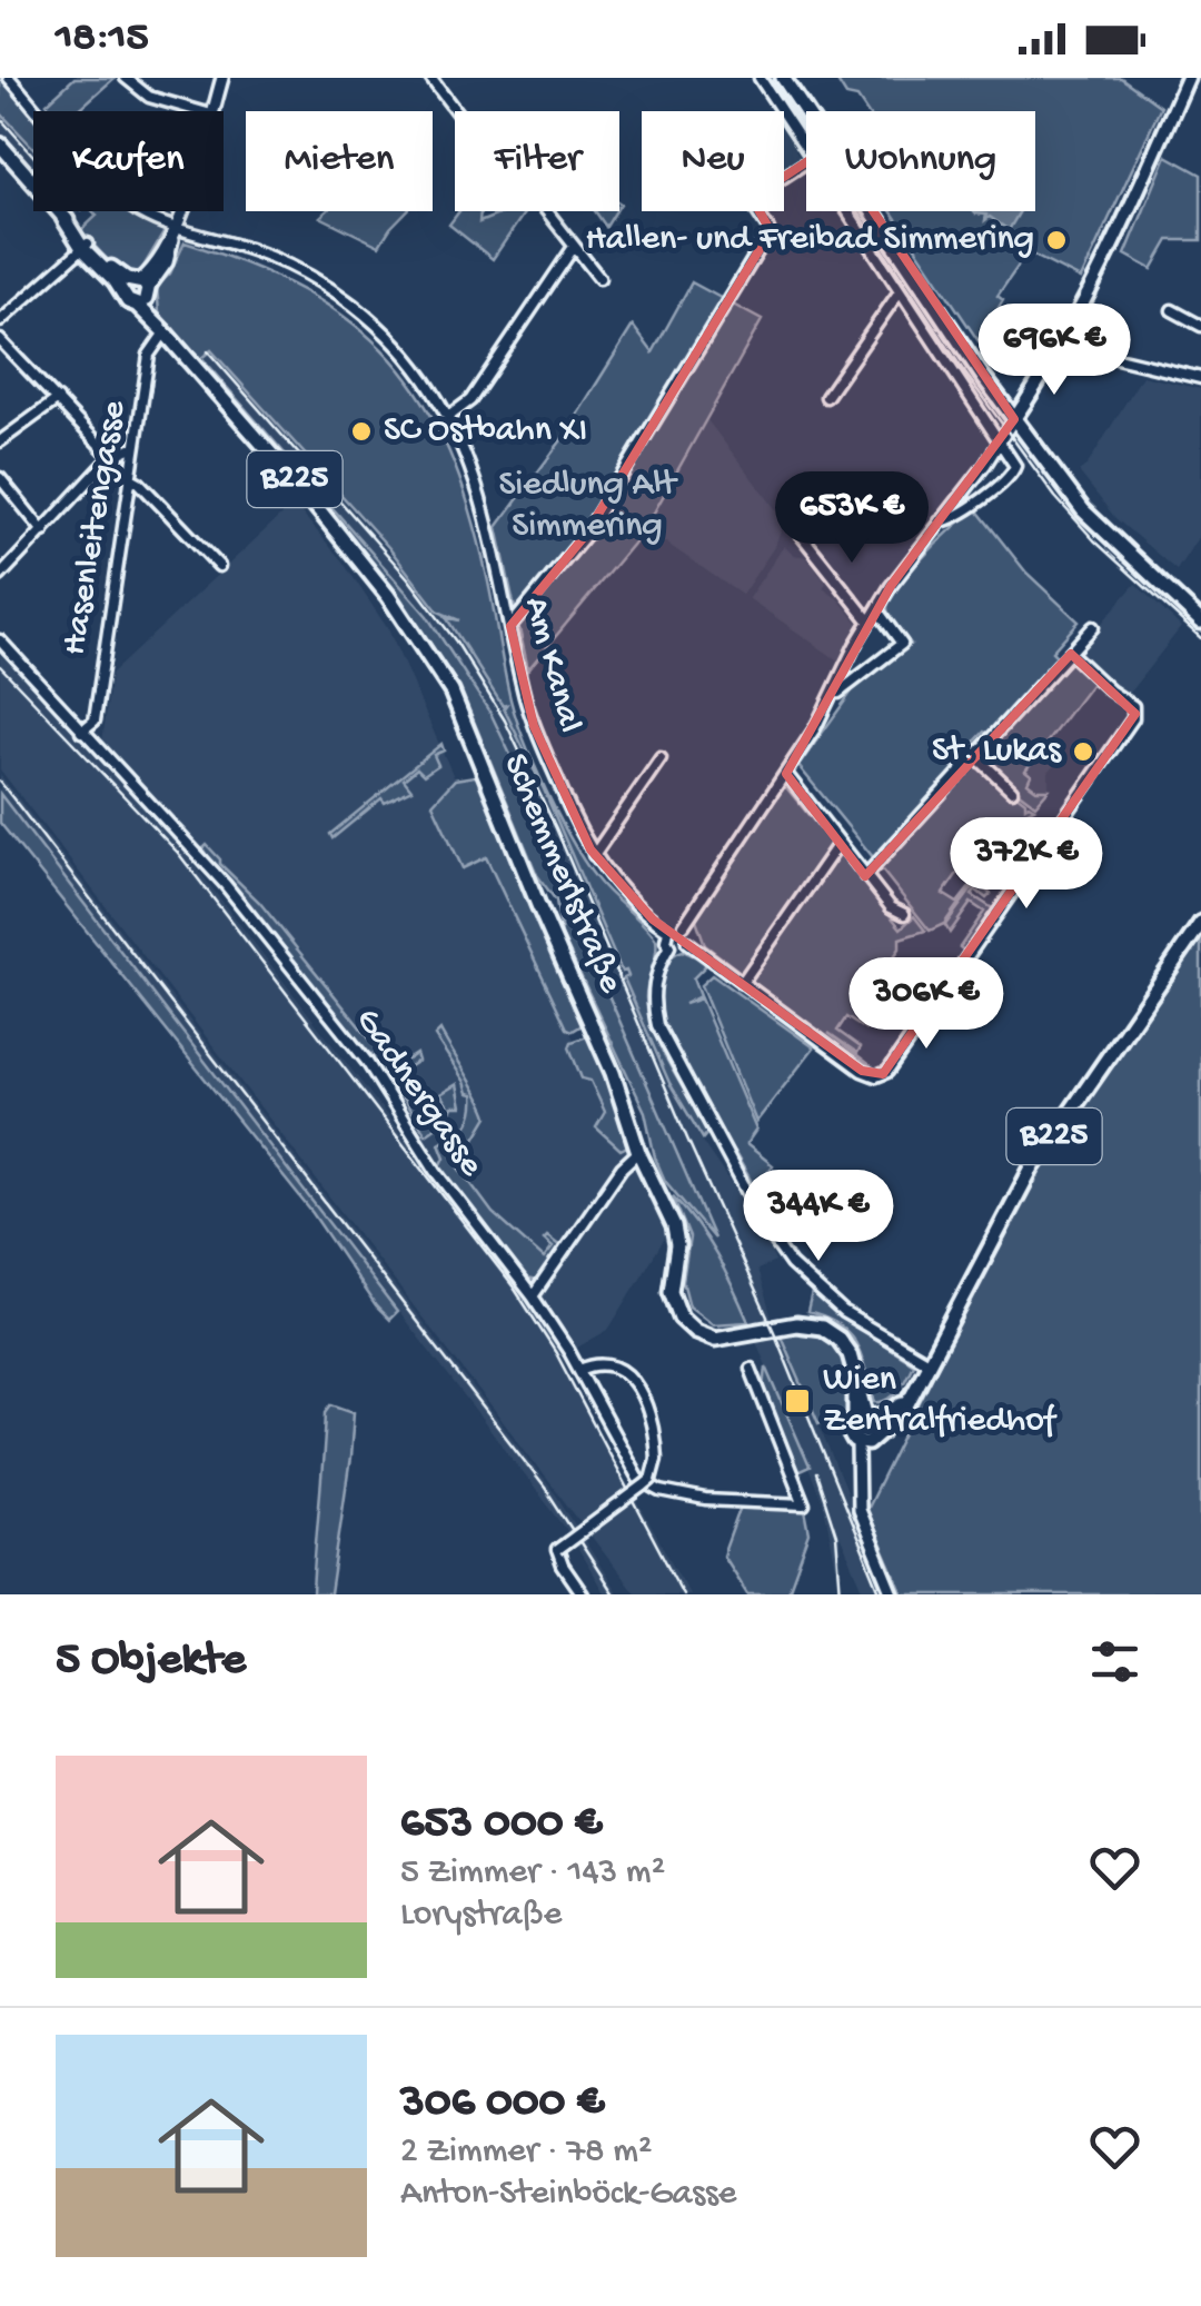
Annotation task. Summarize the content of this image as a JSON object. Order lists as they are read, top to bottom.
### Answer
{
  "streets": {
    "main road": ["B225", "Schemmerlstraße"],
    "street": ["Hasenleitengasse", "Am Kanal", "Gadnergasse"]
  },
  "crossings": [
    ["B225", "Schemmerlstraße"],
    ["Hasenleitengasse", "Schemmerlstraße"],
    ["Hasenleitengasse", "Gadnergasse"]
  ],
  "parks": ["Siedlung Alt Simmering"],
  "places": {
    "other": ["Hallen- und Freibad Simmering", "SC Ostbahn XI", "St. Lukas"],
    "transit": ["Wien Zentralfriedhof"]
  },
  "page": {
    "status": "18:15",
    "chip": [
      "Kaufen",
      "Mieten",
      "Filter",
      "Neu",
      "Wohnung"
    ],
    "price": [
      "696K €",
      "653K €",
      "372K €",
      "306K €",
      "344K €"
    ],
    "heading": "5 Objekte",
    "list": [
      {
        "name": "653 000 €",
        "note": "5 Zimmer · 143 m² · Lorystraße"
      },
      {
        "name": "306 000 €",
        "note": "2 Zimmer · 78 m² · Anton-Steinböck-Gasse"
      }
    ]
  }
}
